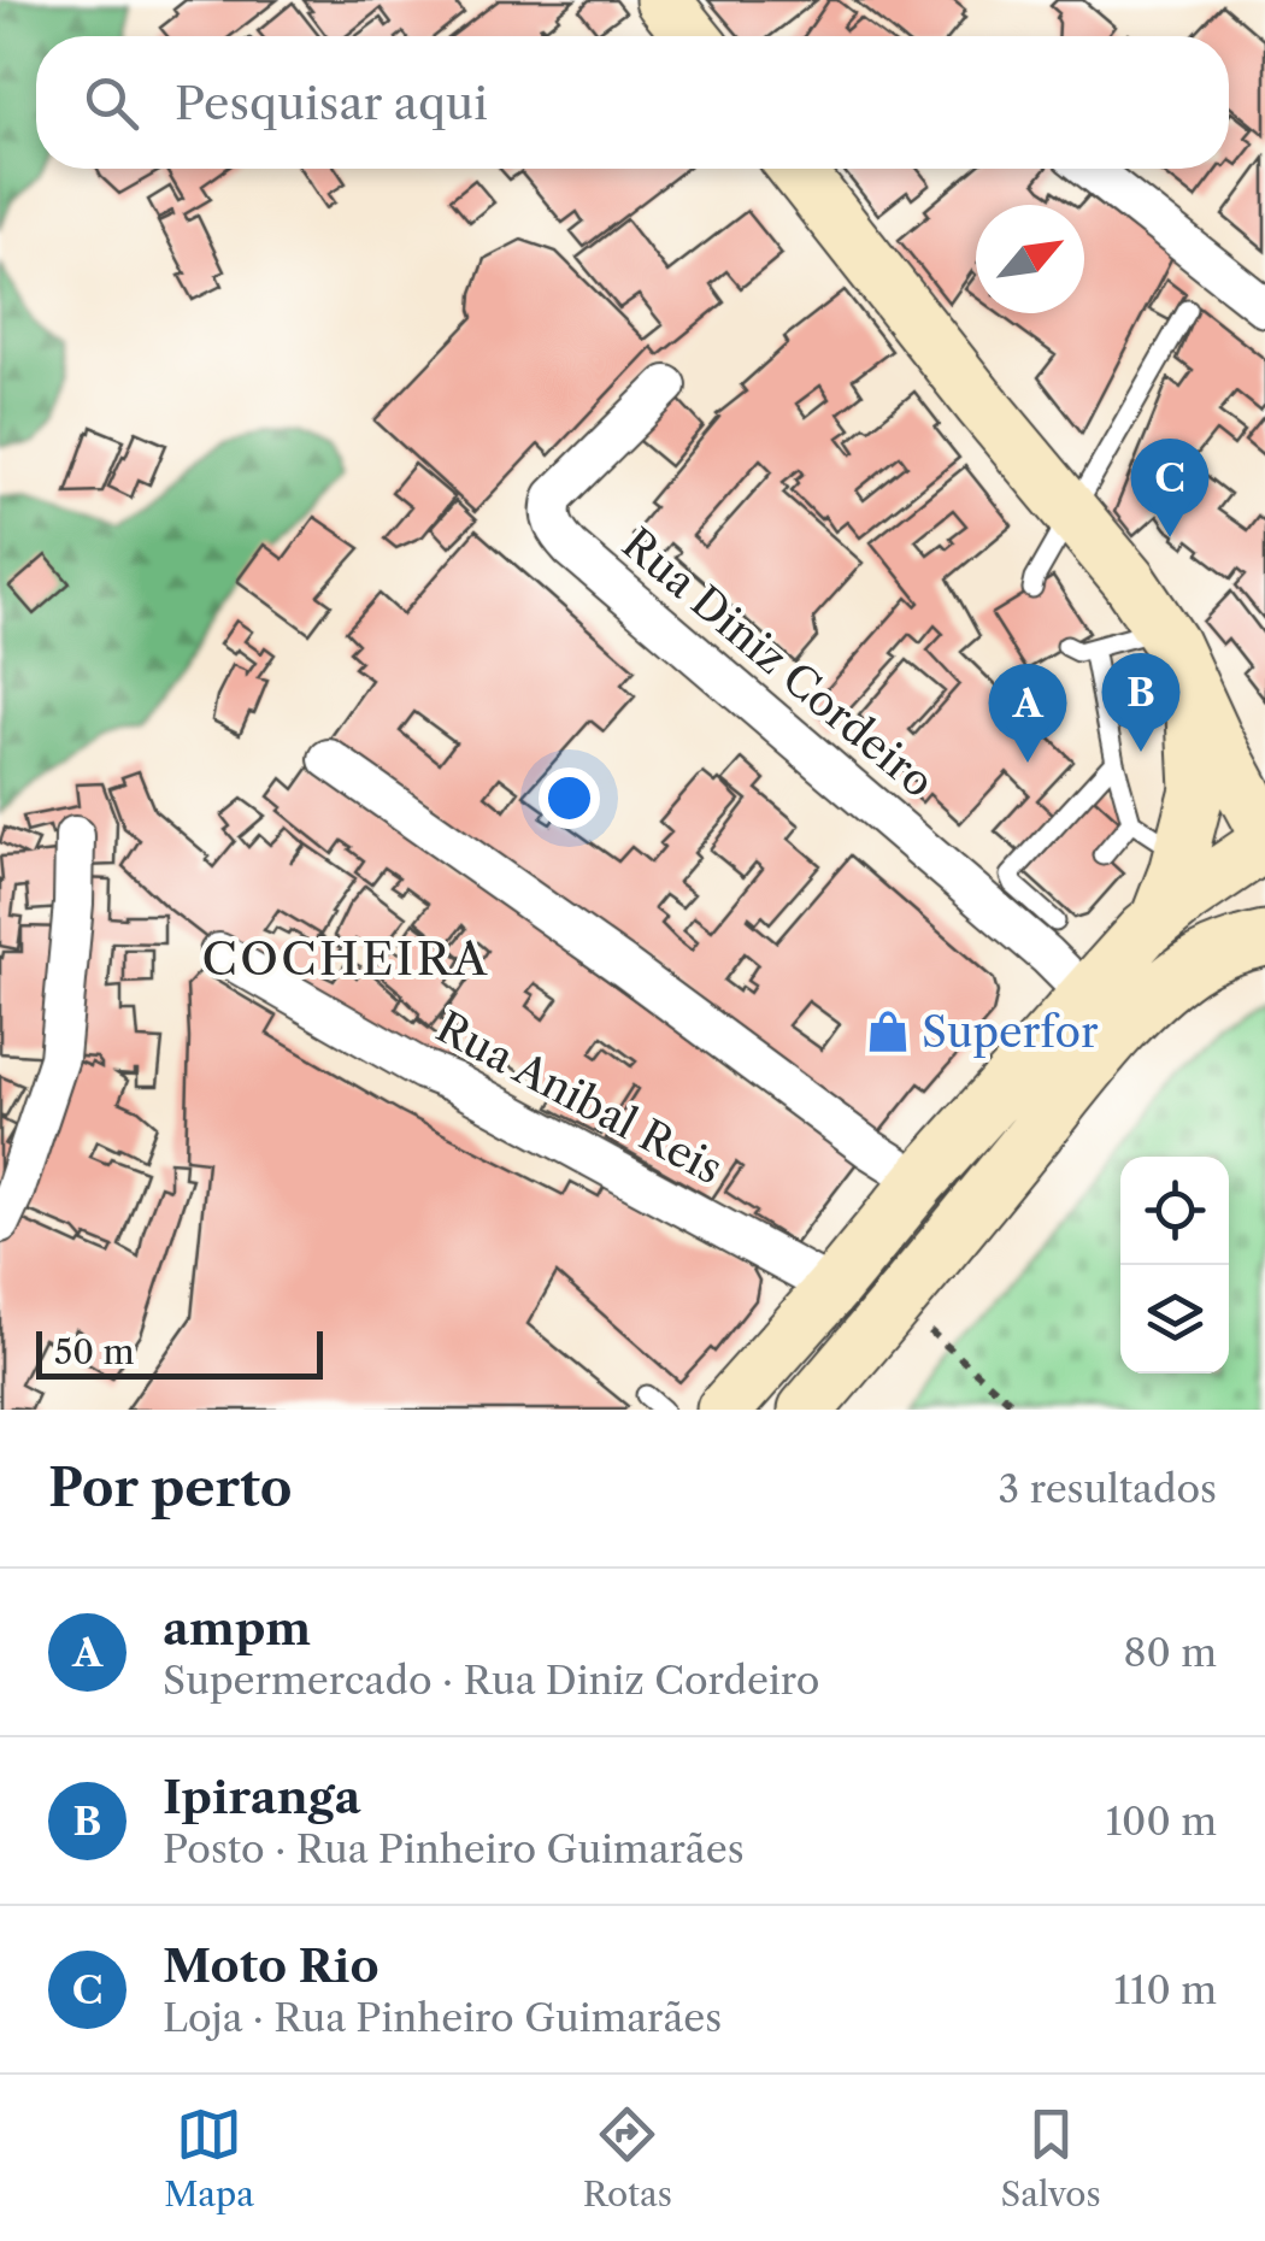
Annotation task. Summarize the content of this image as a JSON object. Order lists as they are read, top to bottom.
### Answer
{
  "streets": {
    "street": ["Rua Diniz Cordeiro", "Rua Anibal Reis"]
  },
  "districts": ["COCHEIRA"],
  "places": {
    "shop": ["Superfor"]
  },
  "scale_bar": "50 m",
  "north": "top right",
  "page": {
    "search": "Pesquisar aqui",
    "pins": ["C", "B", "A"],
    "scale": "50 m",
    "heading": ["Por perto", "3 resultados"],
    "list": [
      {
        "mark": "A",
        "name": "ampm",
        "note": "Supermercado · Rua Diniz Cordeiro",
        "value": "80 m"
      },
      {
        "mark": "B",
        "name": "Ipiranga",
        "note": "Posto · Rua Pinheiro Guimarães",
        "value": "100 m"
      },
      {
        "mark": "C",
        "name": "Moto Rio",
        "note": "Loja · Rua Pinheiro Guimarães",
        "value": "110 m"
      }
    ],
    "nav": ["Mapa", "Rotas", "Salvos"]
  }
}
